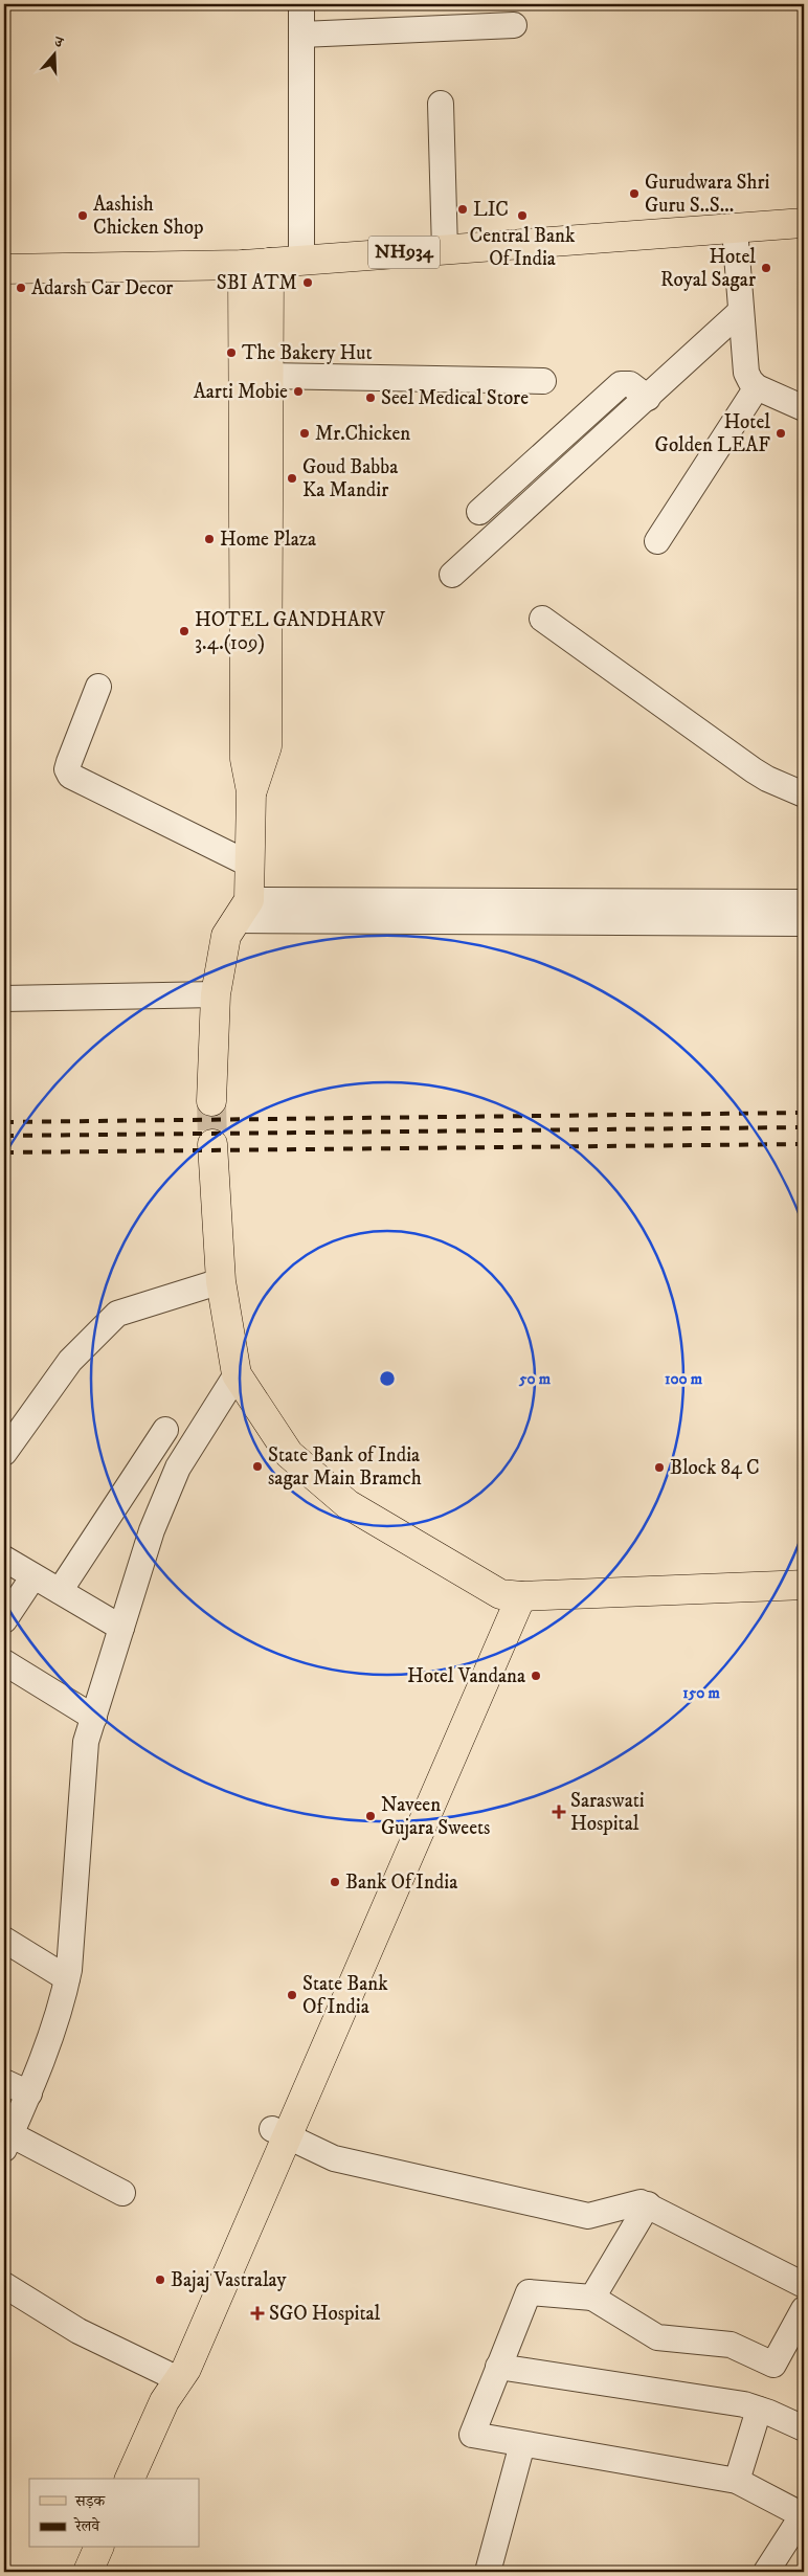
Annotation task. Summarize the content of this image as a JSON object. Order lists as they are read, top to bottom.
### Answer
{
  "streets": {
    "main road": ["NH934"]
  },
  "places": {
    "other": [
      "Gurudwara Shri Guru S..S...",
      "LIC",
      "Aashish Chicken Shop",
      "Central Bank Of India",
      "Hotel Royal Sagar",
      "SBI ATM",
      "Adarsh Car Decor",
      "The Bakery Hut",
      "Aarti Mobie",
      "Seel Medical Store",
      "Mr.Chicken",
      "Hotel Golden LEAF",
      "Goud Babba Ka Mandir",
      "Home Plaza",
      "HOTEL GANDHARV 3.4.(109)",
      "State Bank of India sagar Main Bramch",
      "Block 84 C",
      "Hotel Vandana",
      "Naveen Gujara Sweets",
      "Bank Of India",
      "State Bank Of India",
      "Bajaj Vastralay"
    ],
    "health": ["Saraswati Hospital", "SGO Hospital"]
  },
  "legend": ["सड़क", "रेलवे"],
  "north": "top",
  "rings": ["50 m", "100 m", "150 m"]
}
